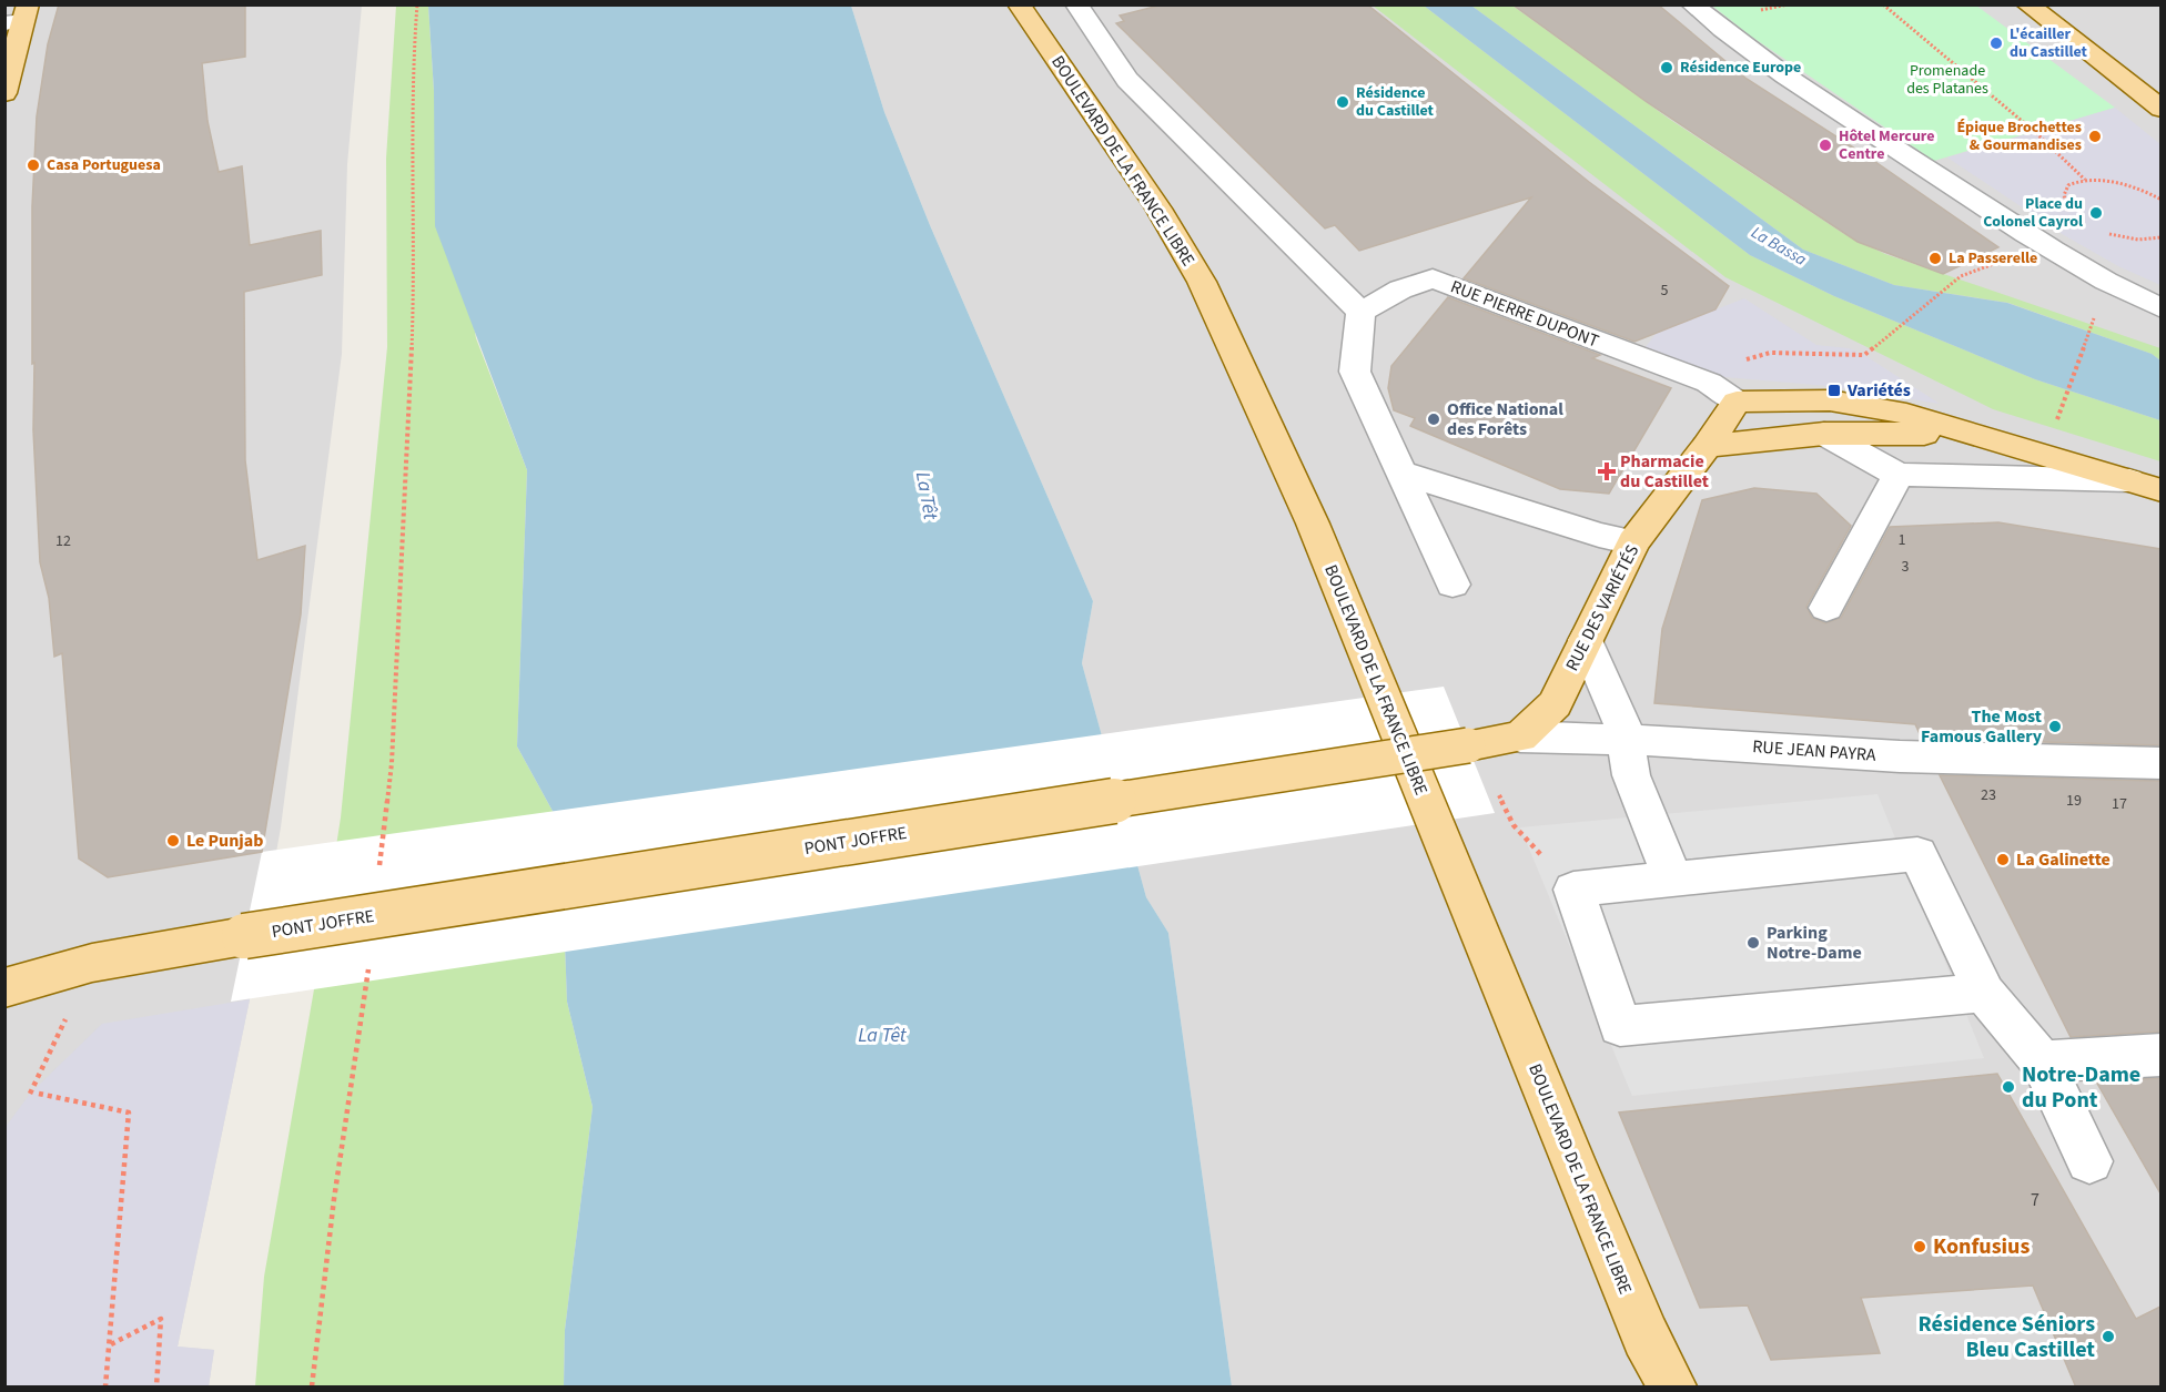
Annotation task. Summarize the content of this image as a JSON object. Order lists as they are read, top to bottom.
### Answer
{
  "streets": {
    "main road": [
      "BOULEVARD DE LA FRANCE LIBRE",
      "RUE DES VARIÉTÉS",
      "RUE JEAN PAYRA",
      "PONT JOFFRE"
    ],
    "street": ["RUE PIERRE DUPONT"]
  },
  "crossings": [
    ["RUE PIERRE DUPONT", "RUE DES VARIÉTÉS"],
    ["RUE DES VARIÉTÉS", "RUE JEAN PAYRA"],
    ["RUE JEAN PAYRA", "PONT JOFFRE"]
  ],
  "water": ["La Bassa", "La Têt"],
  "parks": ["Promenade des Platanes"],
  "places": {
    "other": [
      "L'écailler du Castillet",
      "Résidence Europe",
      "Résidence du Castillet",
      "Épique Brochettes & Gourmandises",
      "Hôtel Mercure Centre",
      "Casa Portuguesa",
      "Place du Colonel Cayrol",
      "La Passerelle",
      "Office National des Forêts",
      "The Most Famous Gallery",
      "Le Punjab",
      "La Galinette",
      "Parking Notre-Dame",
      "Notre-Dame du Pont",
      "Konfusius",
      "Résidence Séniors Bleu Castillet"
    ],
    "transit": ["Variétés"],
    "health": ["Pharmacie du Castillet"]
  },
  "house_numbers": [
    "5",
    "1",
    "12",
    "3",
    "23",
    "19",
    "17",
    "7"
  ]
}
